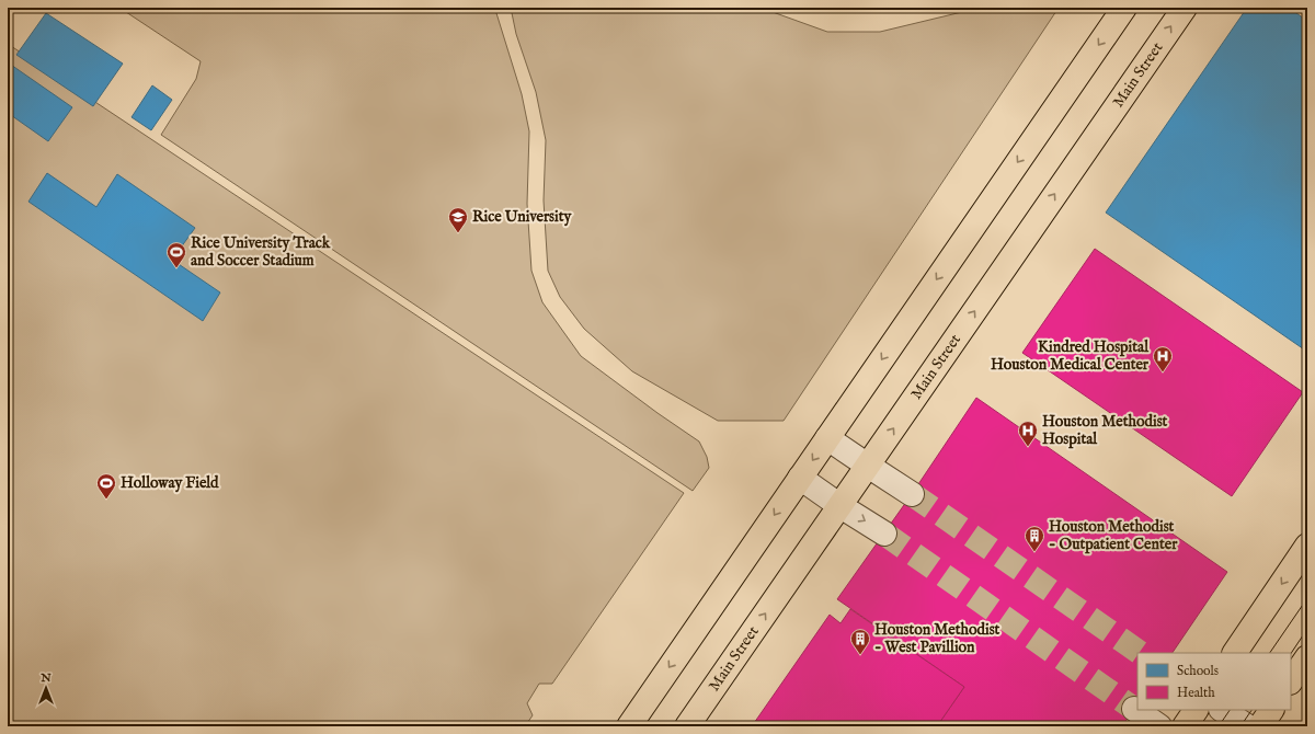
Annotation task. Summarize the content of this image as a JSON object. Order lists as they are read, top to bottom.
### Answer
{
  "streets": {
    "main road": ["Main Street"]
  },
  "places": {
    "school or university": ["Rice University"],
    "sports": ["Rice University Track and Soccer Stadium", "Holloway Field"],
    "hospital": ["Kindred Hospital Houston Medical Center", "Houston Methodist Hospital"],
    "building": ["Houston Methodist - Outpatient Center", "Houston Methodist - West Pavillion"]
  },
  "legend": ["Schools", "Health"],
  "north": "top"
}
